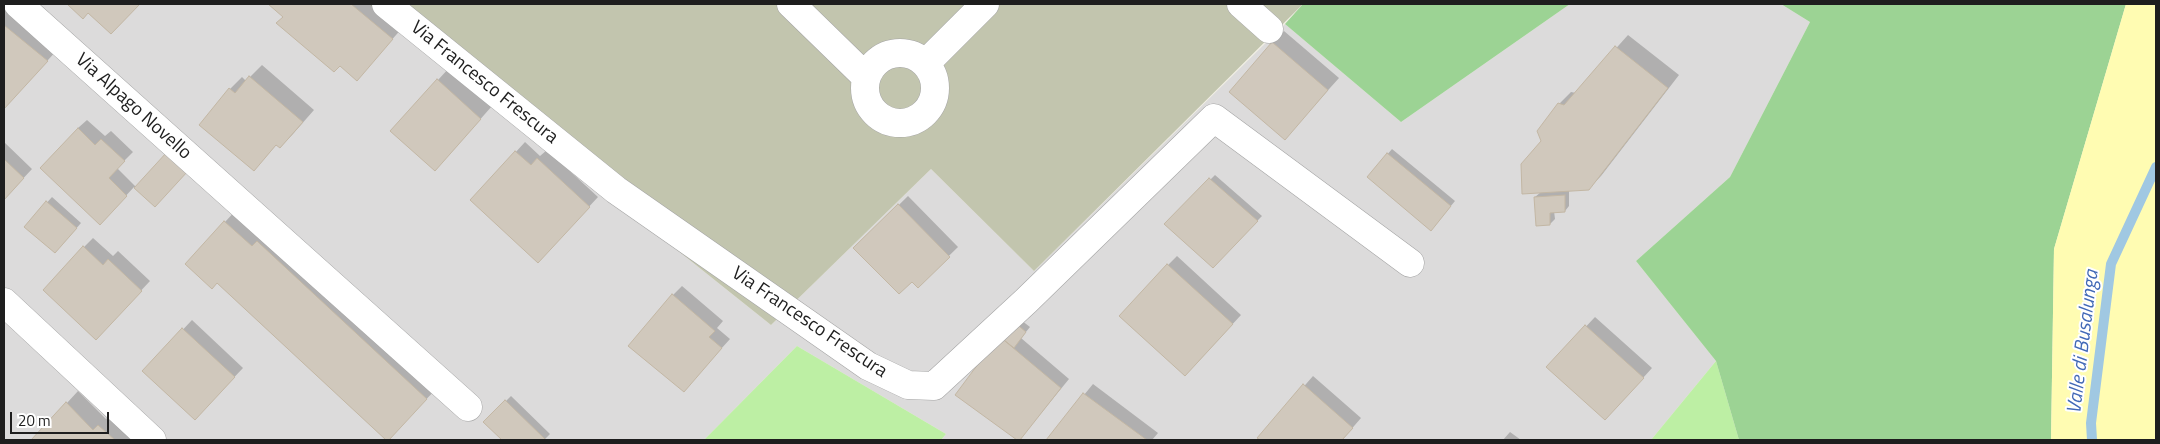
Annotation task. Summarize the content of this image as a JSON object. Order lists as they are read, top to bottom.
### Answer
{
  "streets": {
    "street": ["Via Francesco Frescura", "Via Alpago Novello"]
  },
  "water": ["Valle di Busalunga"],
  "scale_bar": "20 m"
}
